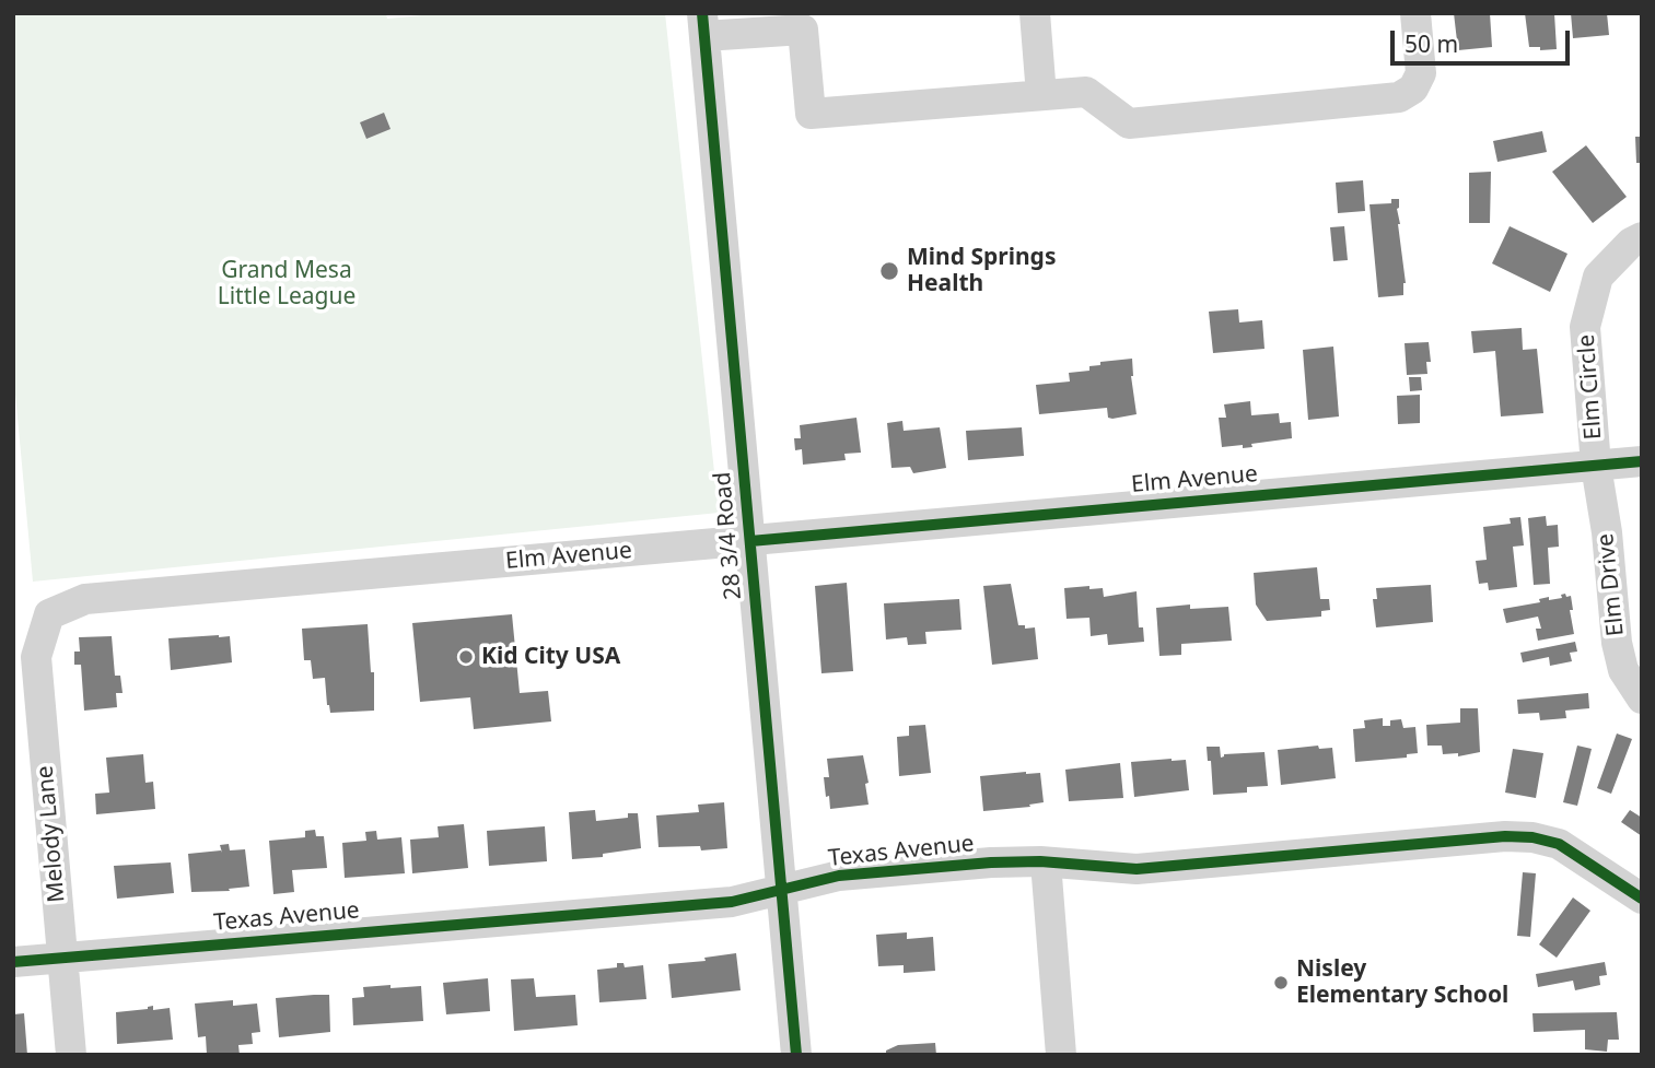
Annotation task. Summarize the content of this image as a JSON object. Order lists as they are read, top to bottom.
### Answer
{
  "streets": {
    "street": [
      "Elm Circle",
      "Elm Avenue",
      "28 3/4 Road",
      "Elm Drive",
      "Melody Lane",
      "Texas Avenue"
    ]
  },
  "crossings": [
    ["Elm Circle", "Elm Avenue"],
    ["Elm Circle", "Elm Drive"],
    ["Elm Avenue", "28 3/4 Road"],
    ["Elm Avenue", "Elm Drive"],
    ["Elm Avenue", "Melody Lane"],
    ["28 3/4 Road", "Texas Avenue"],
    ["Melody Lane", "Texas Avenue"]
  ],
  "parks": ["Grand Mesa Little League"],
  "places": ["Mind Springs Health", "Kid City USA", "Nisley Elementary School"],
  "scale_bar": "50 m"
}
